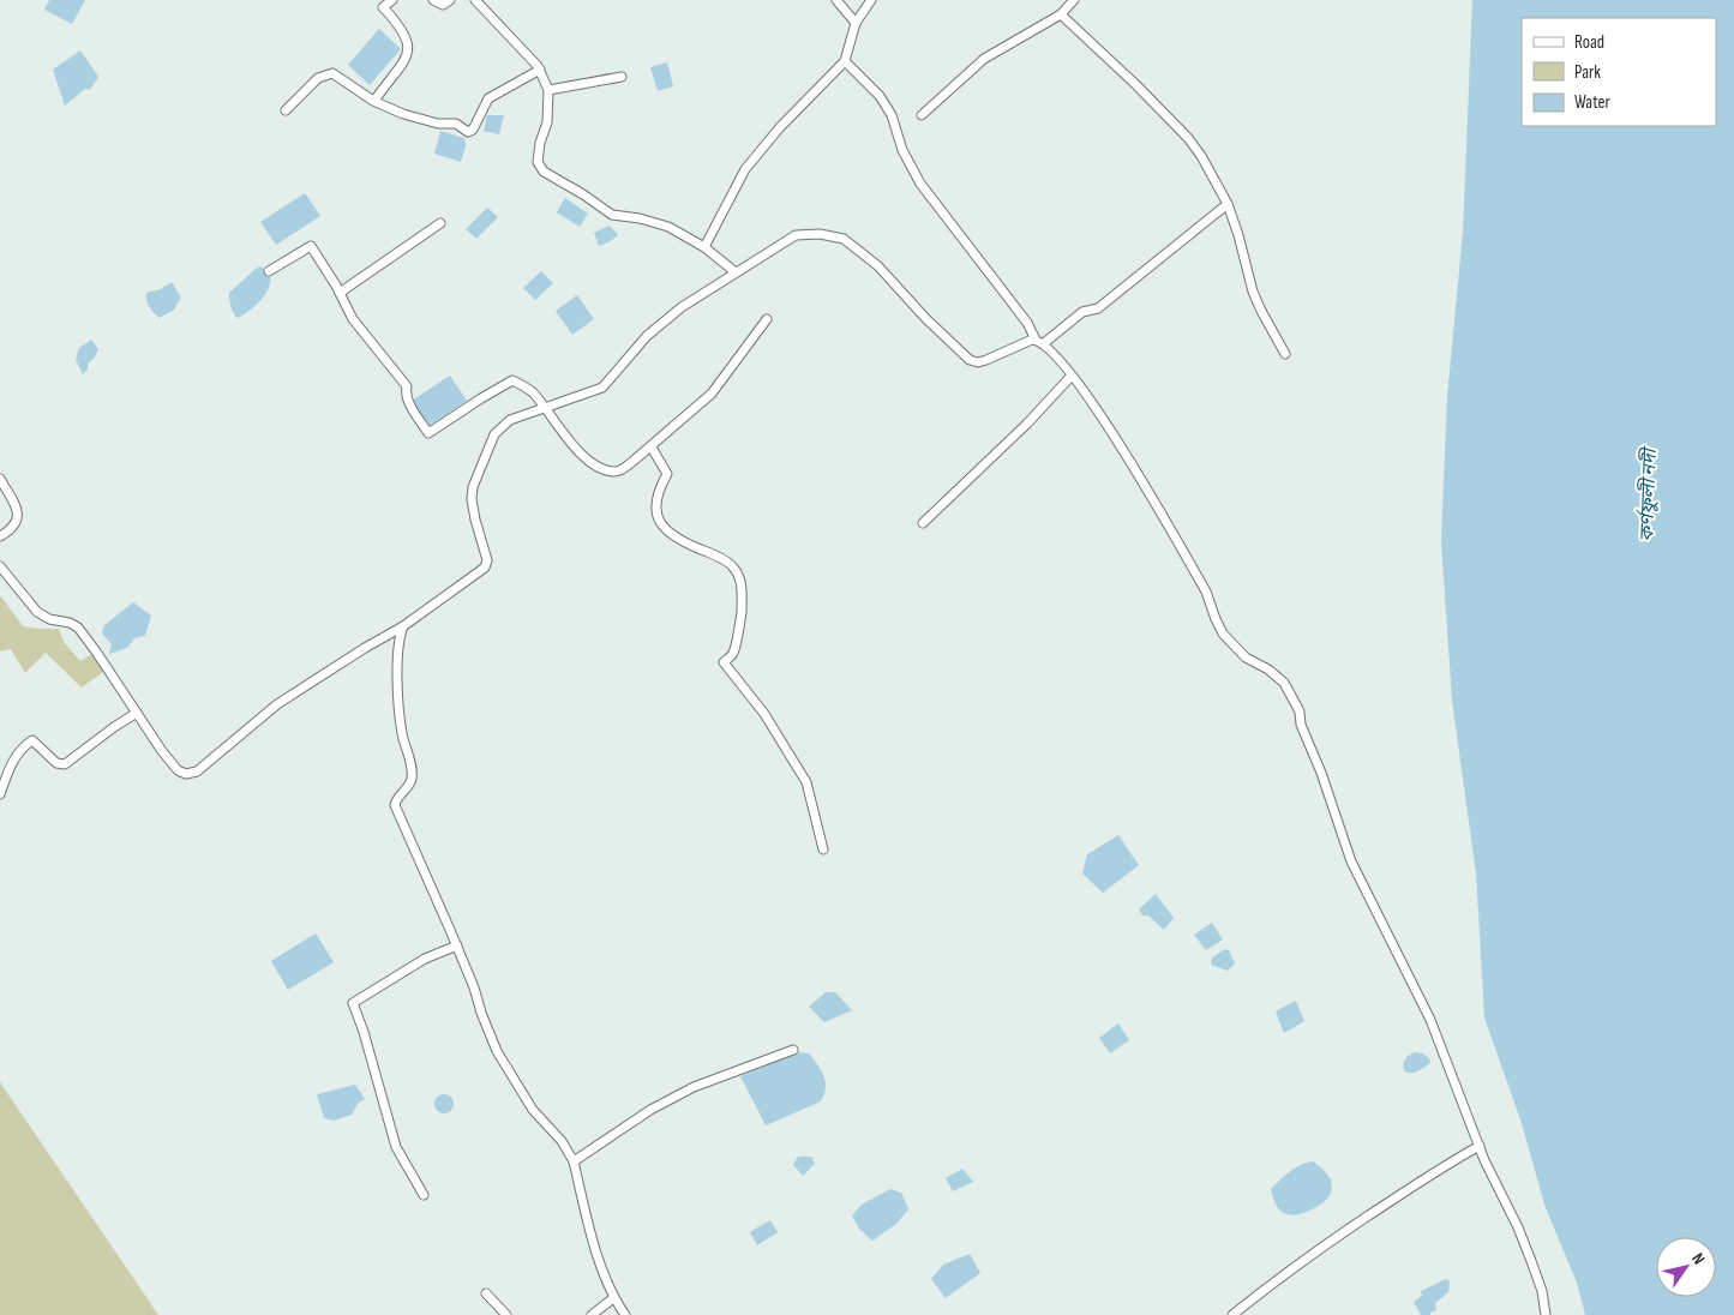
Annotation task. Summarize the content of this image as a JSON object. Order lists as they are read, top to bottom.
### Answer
{
  "water": ["কর্ণফুলী নদী"],
  "legend": ["Road", "Park", "Water"],
  "north": "top right"
}
